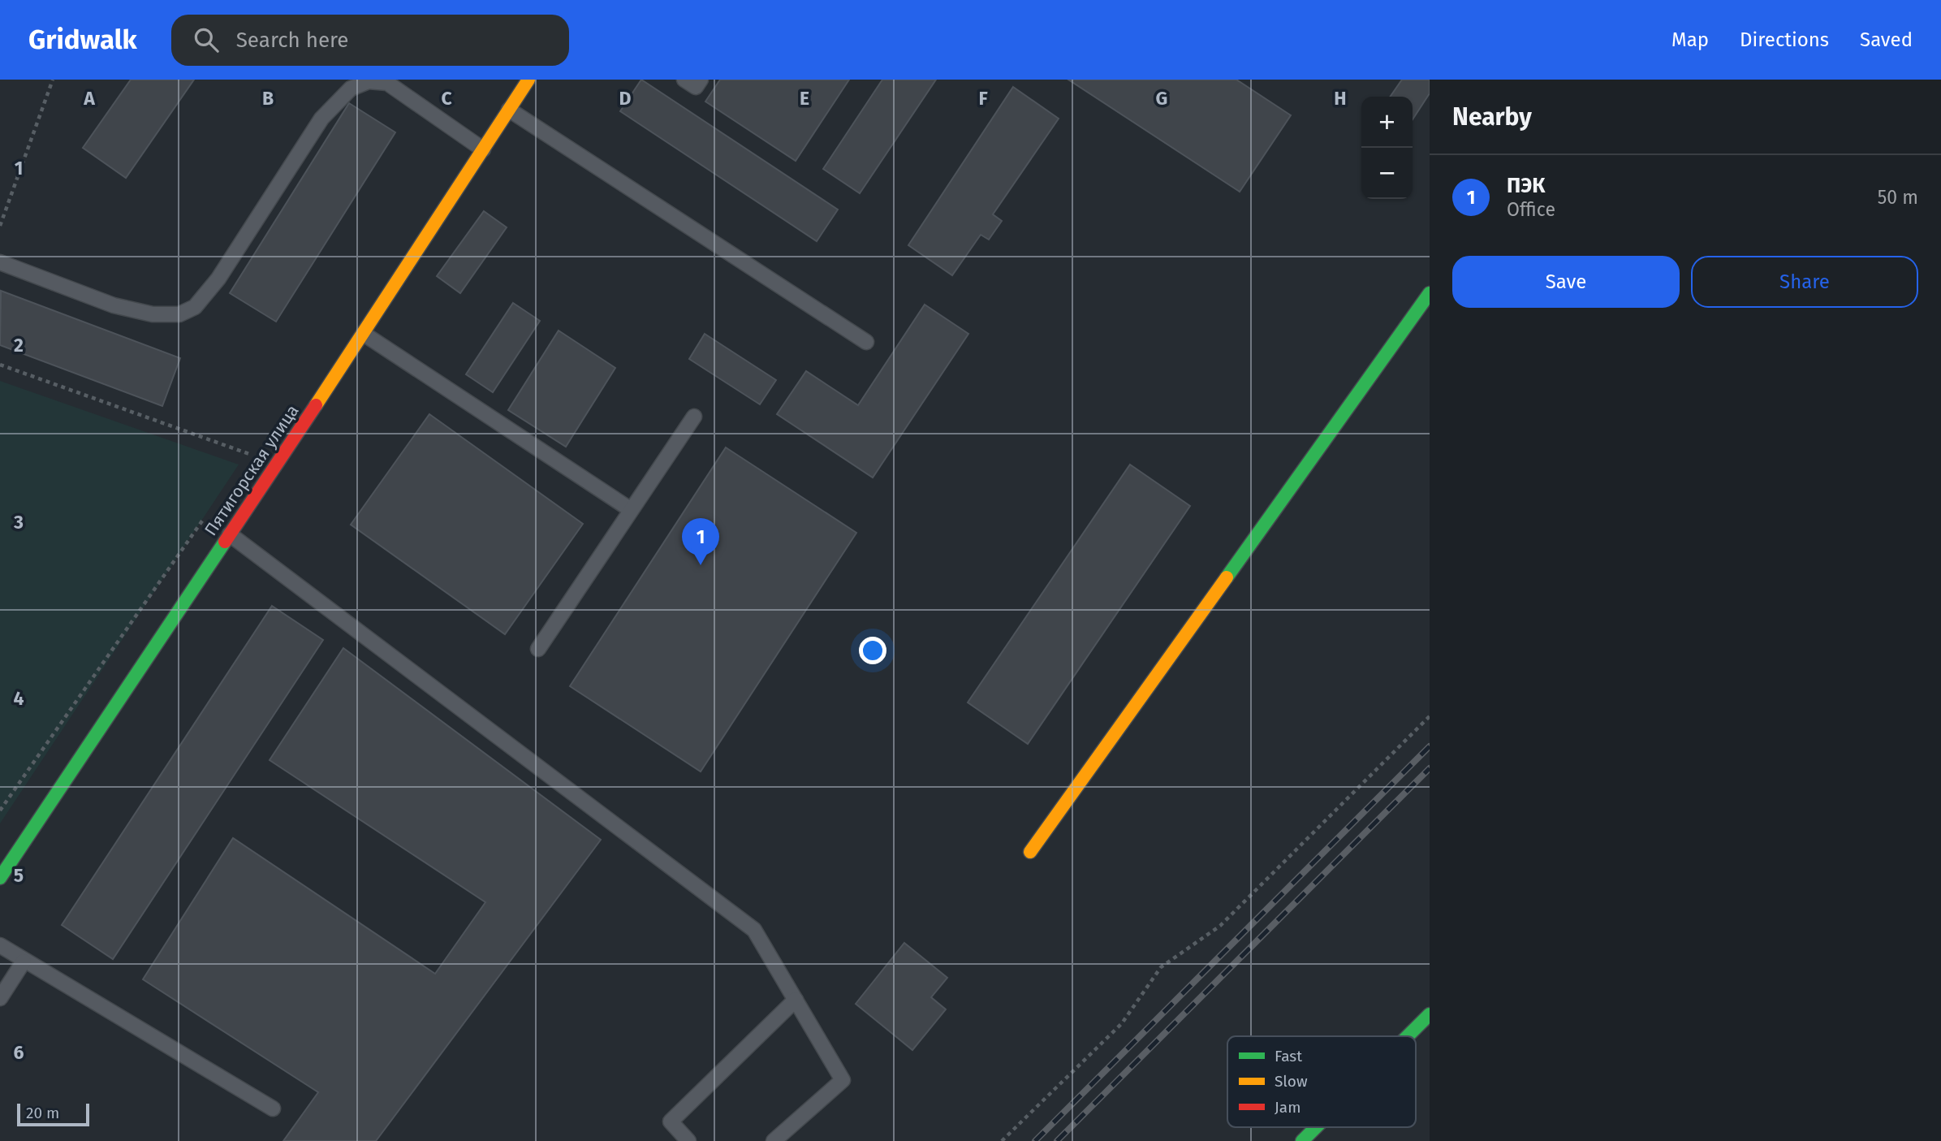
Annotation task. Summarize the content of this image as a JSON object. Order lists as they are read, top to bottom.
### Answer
{
  "streets": {
    "main road": ["Пятигорская улица"]
  },
  "legend": ["Fast", "Slow", "Jam"],
  "scale_bar": "20 m",
  "page": {
    "header": "Gridwalk",
    "search": "Search here",
    "nav": ["Map", "Directions", "Saved"],
    "heading": "Nearby",
    "map_buttons": ["+", "−"],
    "list": [
      {
        "mark": "1",
        "name": "ПЭК",
        "note": "Office",
        "value": "50 m"
      }
    ],
    "buttons": ["Save", "Share"],
    "pins": "1",
    "scale": "20 m"
  },
  "grid": {
    "columns": [
      "A",
      "B",
      "C",
      "D",
      "E",
      "F",
      "G",
      "H"
    ],
    "rows": [
      "1",
      "2",
      "3",
      "4",
      "5",
      "6"
    ]
  }
}
